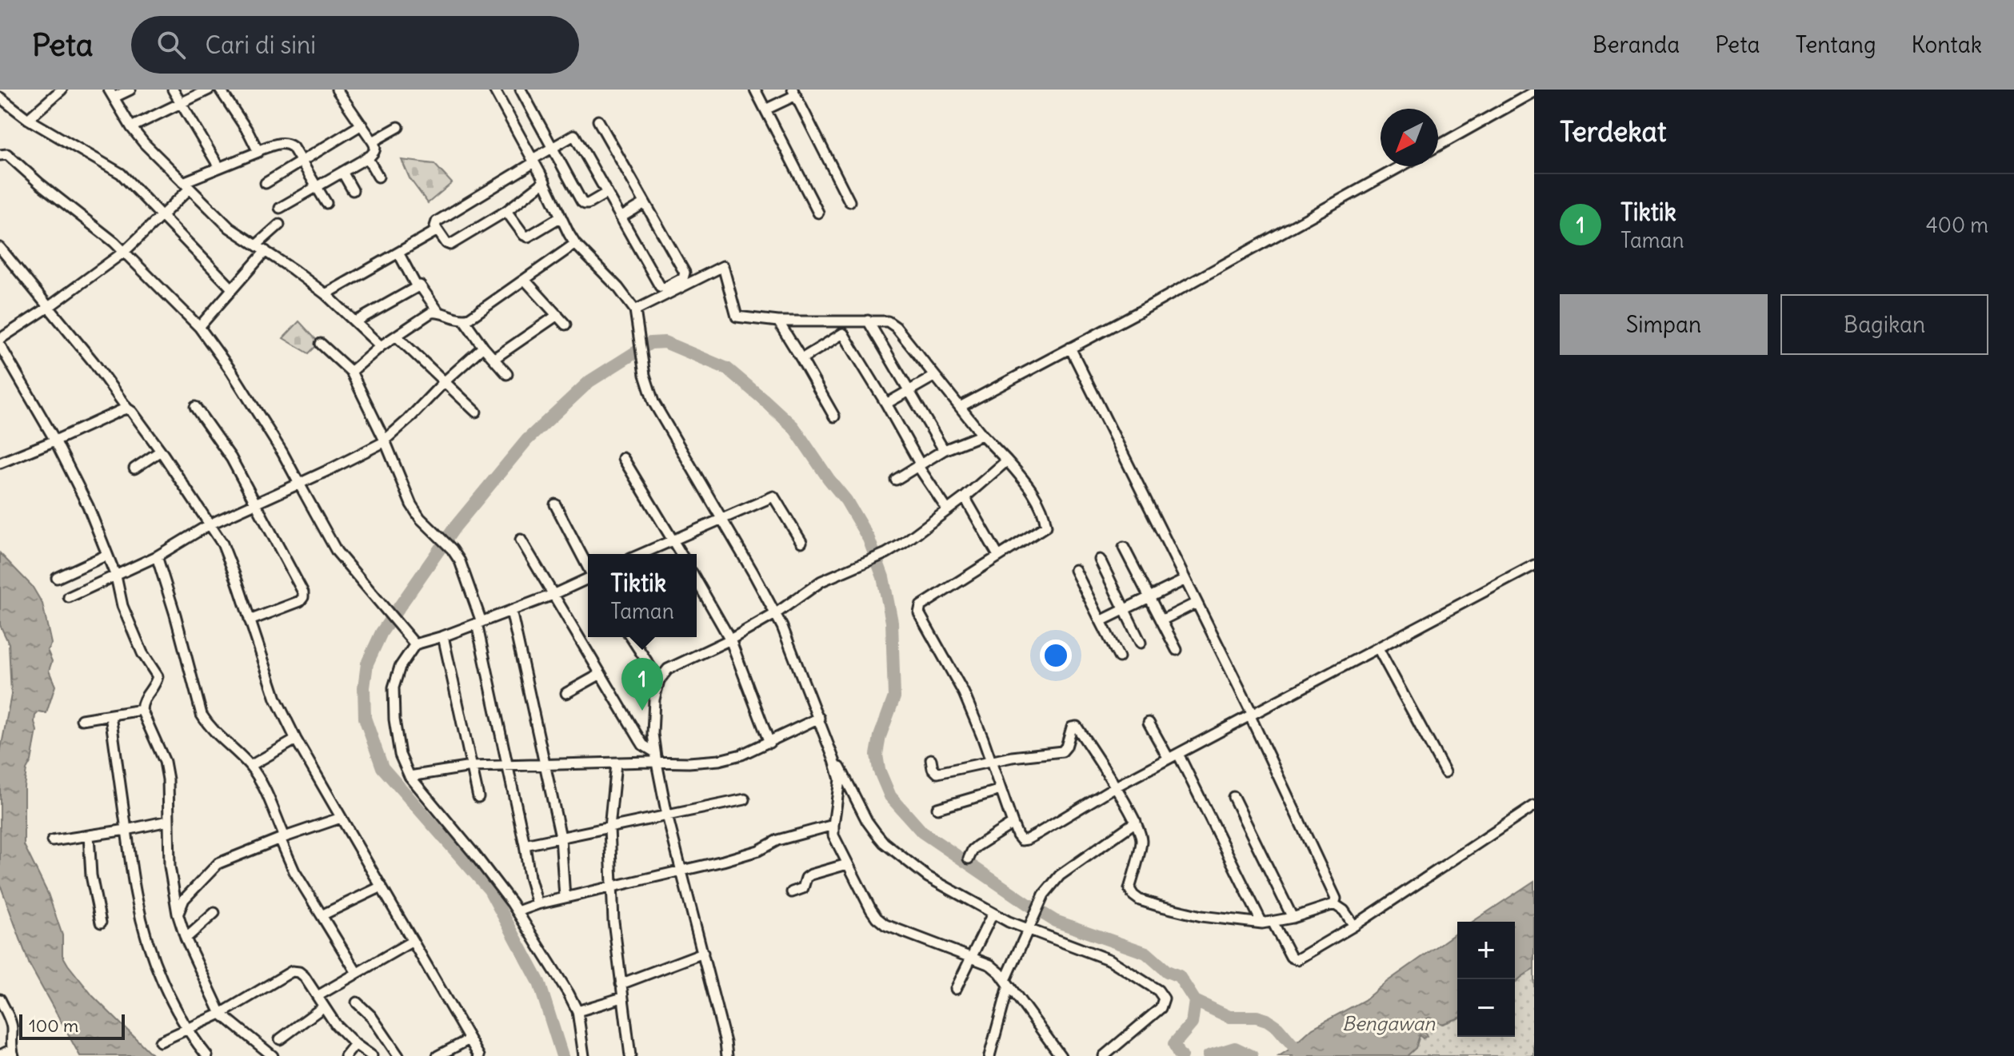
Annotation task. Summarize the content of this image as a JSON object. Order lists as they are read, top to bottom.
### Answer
{
  "water": ["Bengawan"],
  "scale_bar": "100 m",
  "north": "bottom left",
  "page": {
    "header": "Peta",
    "search": "Cari di sini",
    "nav": [
      "Beranda",
      "Peta",
      "Tentang",
      "Kontak"
    ],
    "heading": "Terdekat",
    "list": [
      {
        "mark": "1",
        "name": "Tiktik",
        "note": "Taman",
        "value": "400 m"
      }
    ],
    "buttons": ["Simpan", "Bagikan"],
    "popup": ["Tiktik", "Taman"],
    "pins": "1",
    "map_buttons": ["+", "−"],
    "scale": "100 m"
  }
}
